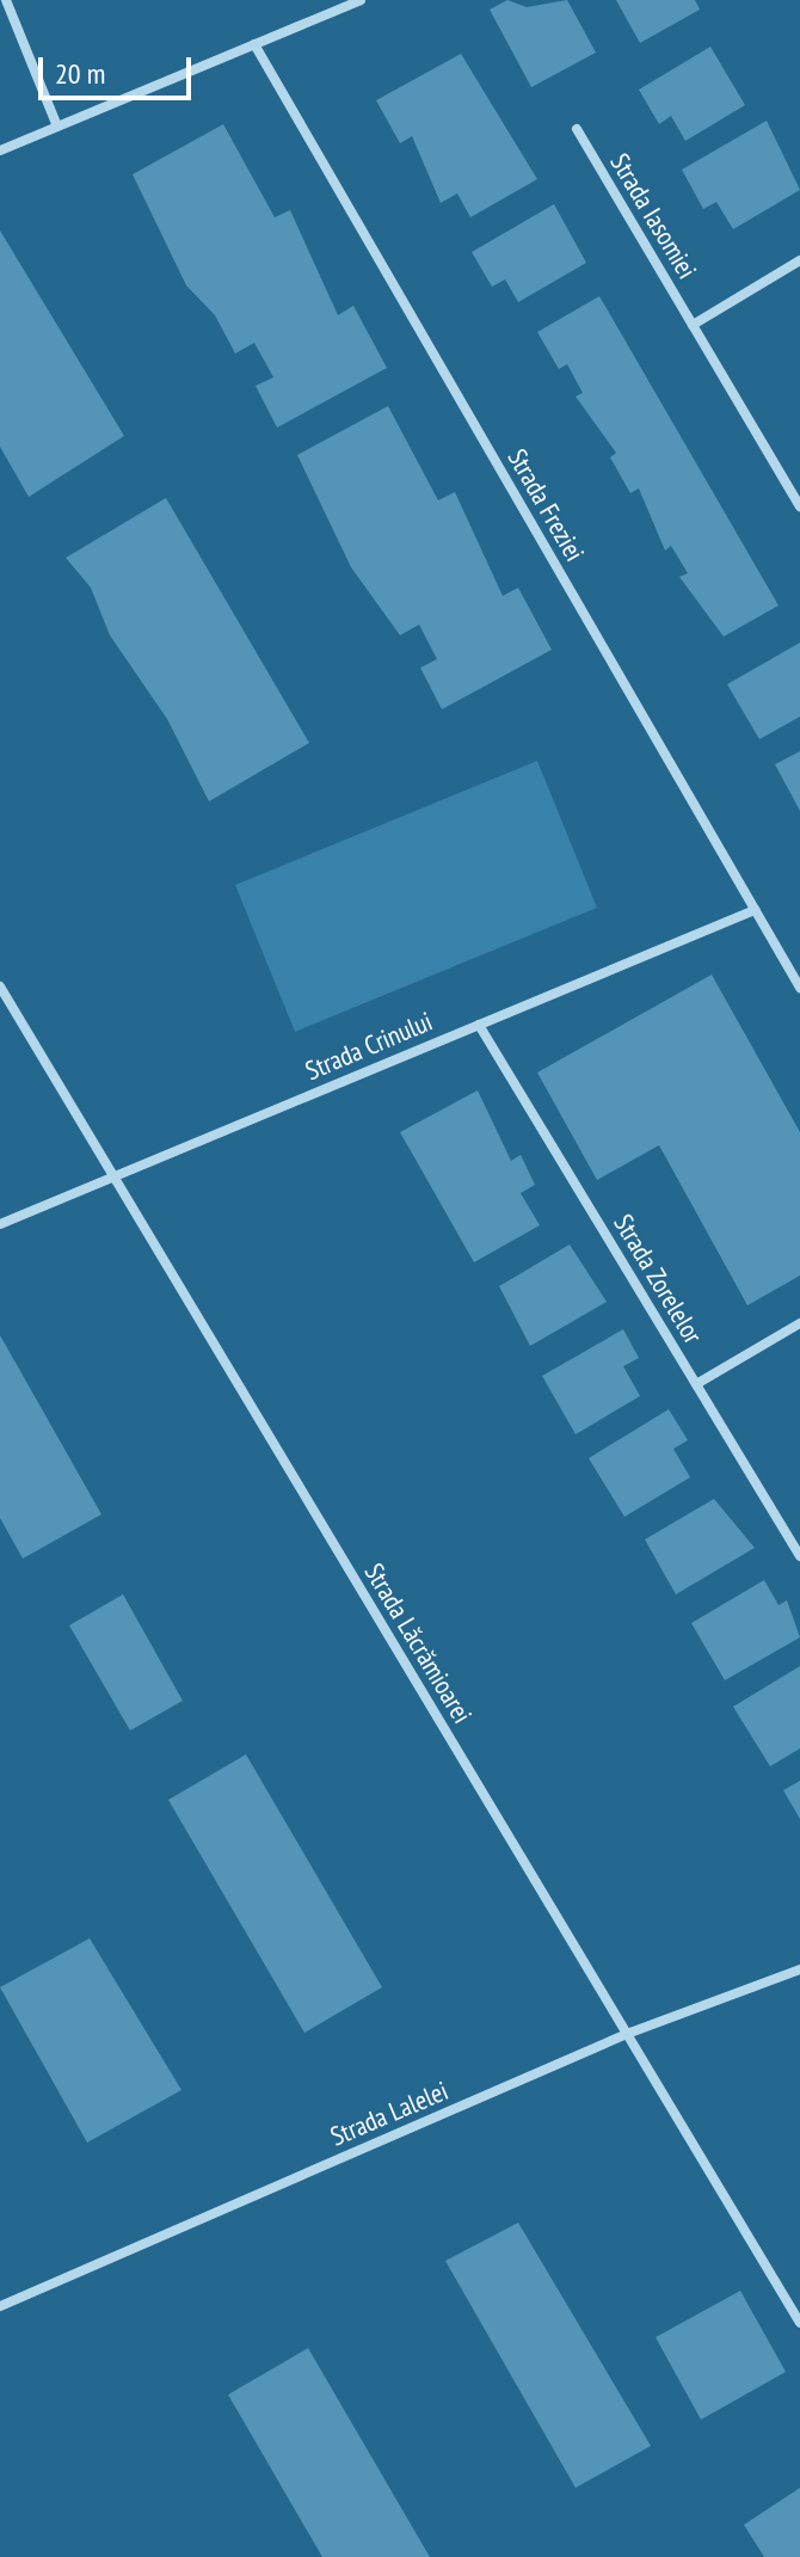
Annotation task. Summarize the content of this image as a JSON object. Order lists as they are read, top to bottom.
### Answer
{
  "streets": {
    "street": [
      "Strada Iasomiei",
      "Strada Freziei",
      "Strada Crinului",
      "Strada Zorelelor",
      "Strada Lăcrămioarei",
      "Strada Lalelei"
    ]
  },
  "crossings": [
    ["Strada Freziei", "Strada Crinului"],
    ["Strada Crinului", "Strada Zorelelor"],
    ["Strada Crinului", "Strada Lăcrămioarei"],
    ["Strada Lăcrămioarei", "Strada Lalelei"]
  ],
  "scale_bar": "20 m"
}
